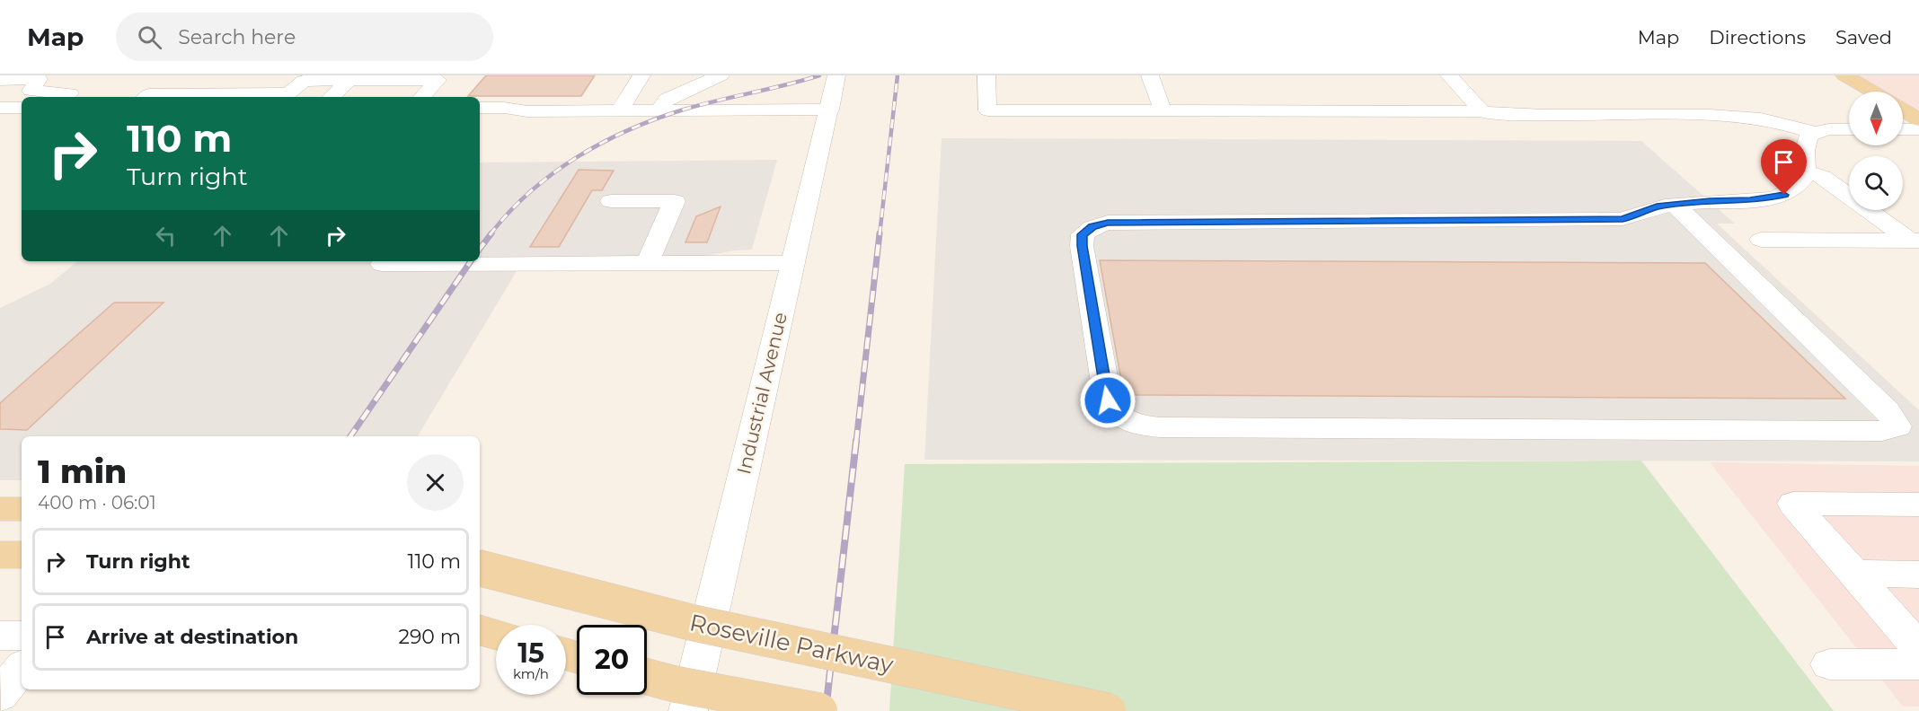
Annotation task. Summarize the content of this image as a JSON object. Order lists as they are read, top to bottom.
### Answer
{
  "streets": {
    "main road": ["Roseville Parkway"],
    "street": ["Industrial Avenue"]
  },
  "north": "bottom",
  "page": {
    "header": "Map",
    "search": "Search here",
    "nav": ["Map", "Directions", "Saved"],
    "turn": ["110 m", "Turn right"],
    "heading": ["1 min", "400 m · 06:01"],
    "list": [
      {
        "name": "Turn right",
        "value": "110 m"
      },
      {
        "name": "Arrive at destination",
        "value": "290 m"
      }
    ],
    "speed": "15 km/h",
    "limit": "20"
  }
}
